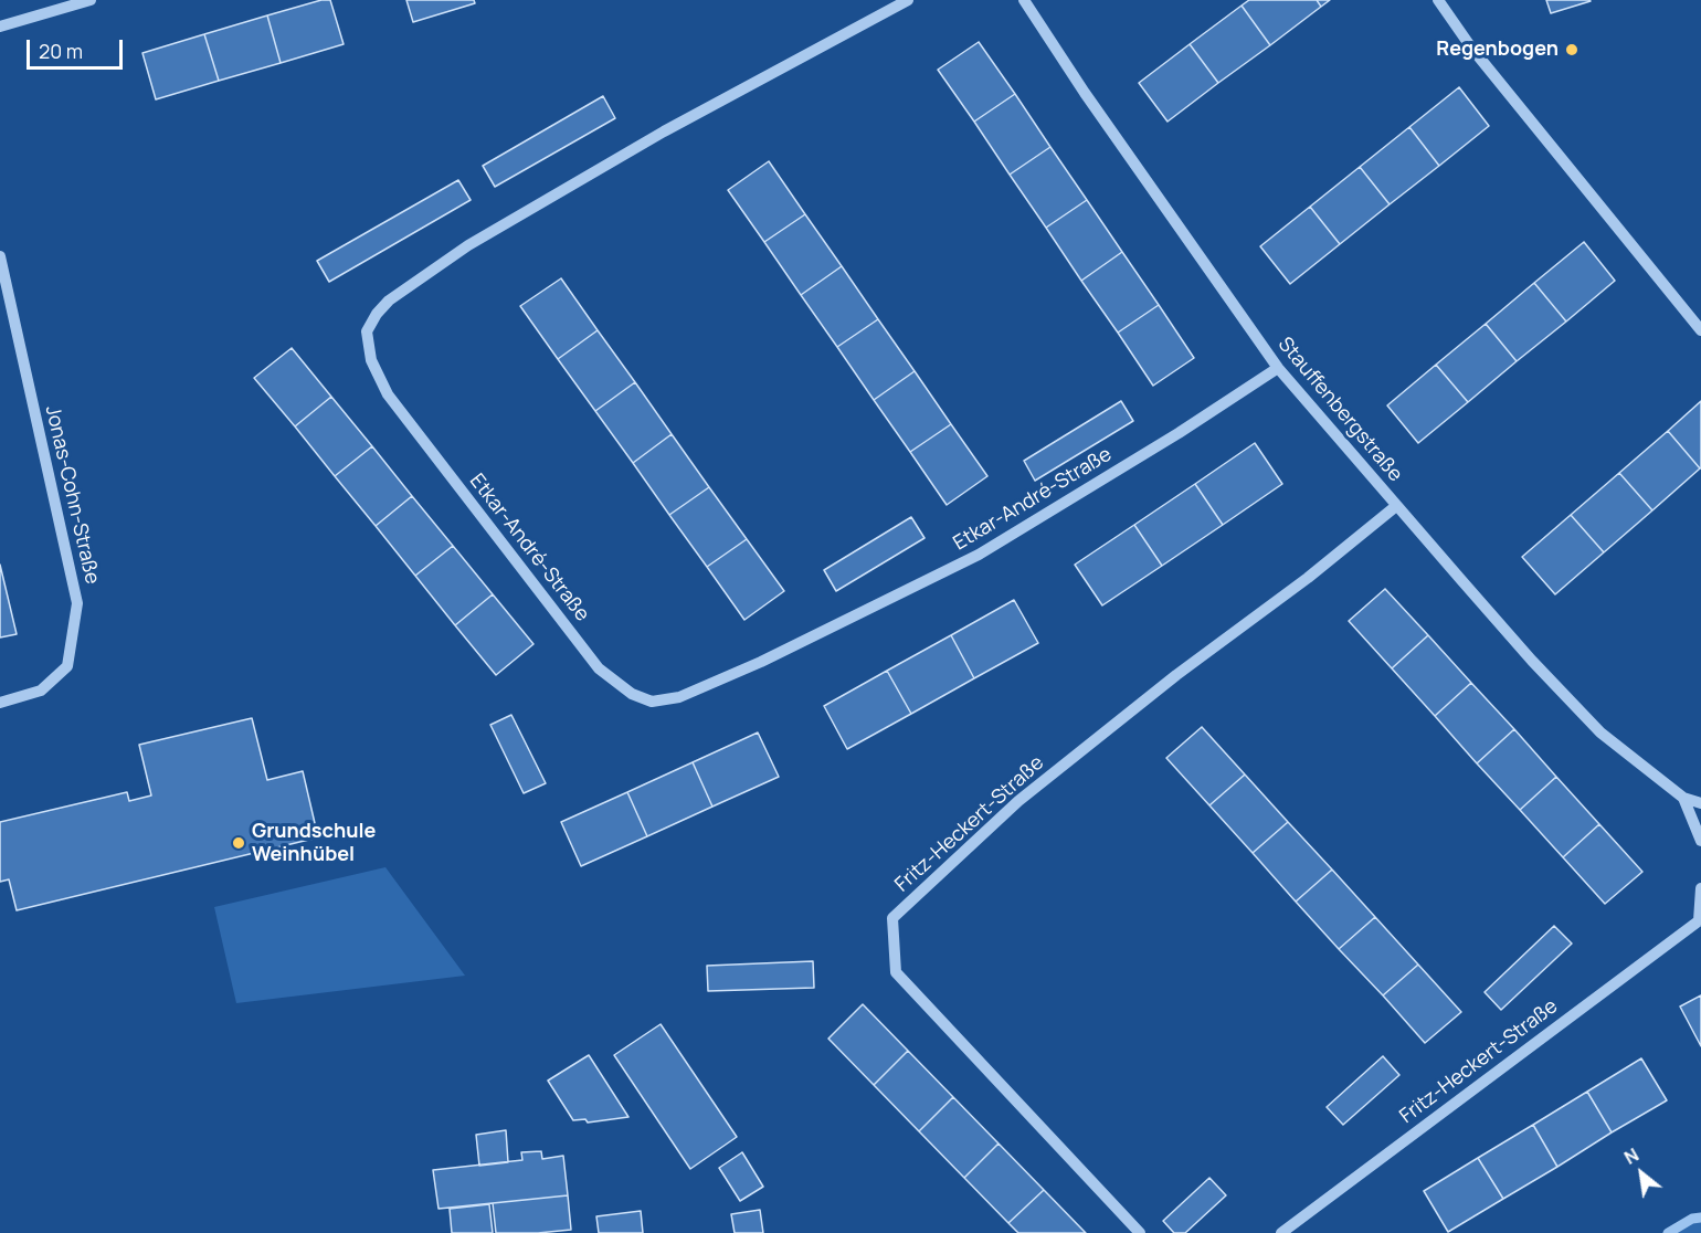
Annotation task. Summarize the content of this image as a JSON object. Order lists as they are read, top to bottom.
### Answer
{
  "streets": {
    "street": [
      "Stauffenbergstraße",
      "Jonas-Cohn-Straße",
      "Etkar-André-Straße",
      "Fritz-Heckert-Straße"
    ]
  },
  "crossings": [
    ["Stauffenbergstraße", "Etkar-André-Straße"],
    ["Stauffenbergstraße", "Fritz-Heckert-Straße"]
  ],
  "places": ["Regenbogen", "Grundschule Weinhübel"],
  "scale_bar": "20 m",
  "north": "top left"
}
